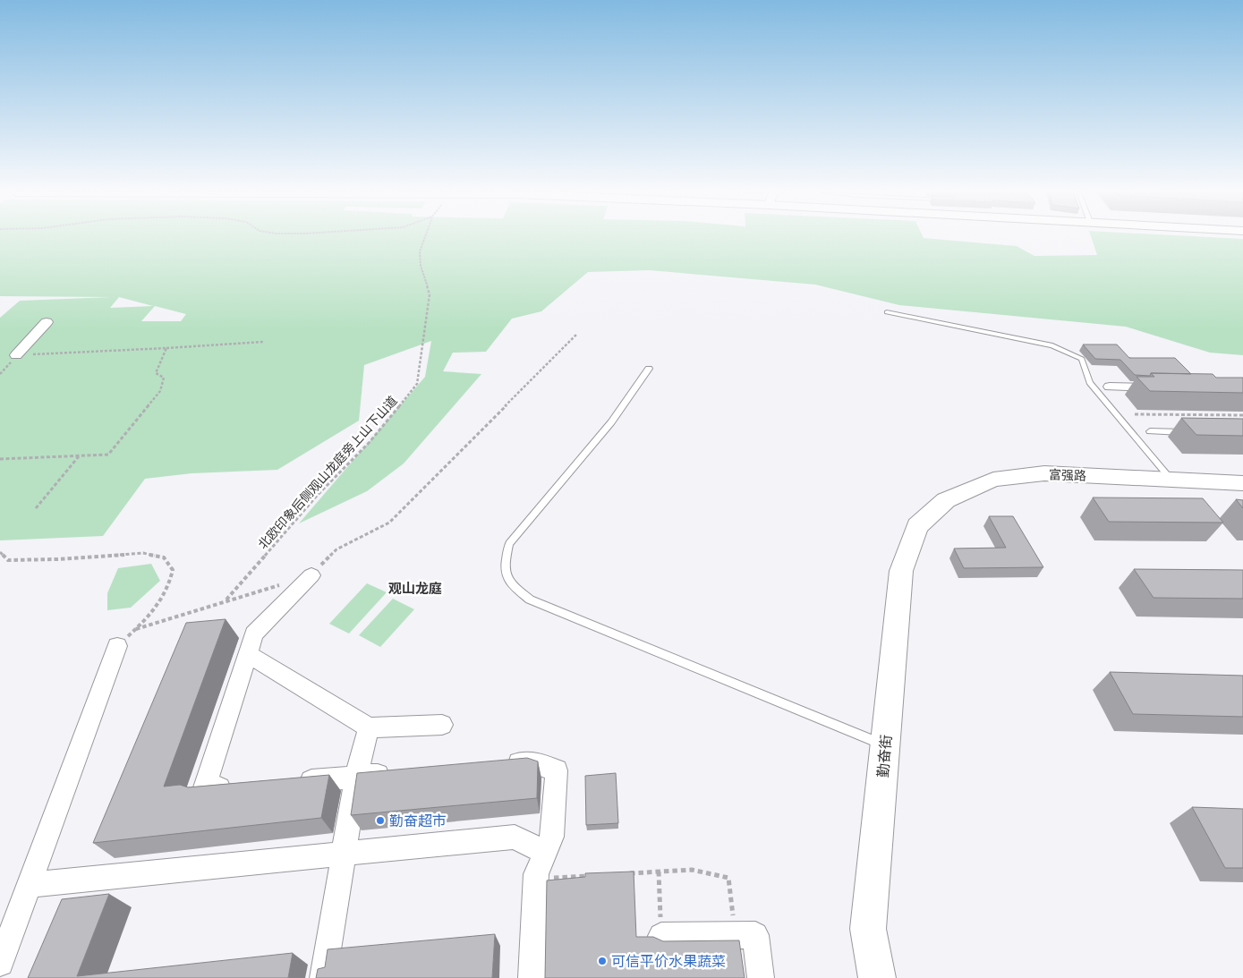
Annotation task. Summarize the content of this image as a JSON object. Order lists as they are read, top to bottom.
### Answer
{
  "streets": {
    "street": ["富强路", "勤奋街"],
    "path": ["北欧印象后侧观山龙庭旁上山下山道"]
  },
  "crossings": [
    ["富强路", "勤奋街"]
  ],
  "districts": ["观山龙庭"],
  "places": ["勤奋超市", "可信平价水果蔬菜"]
}
